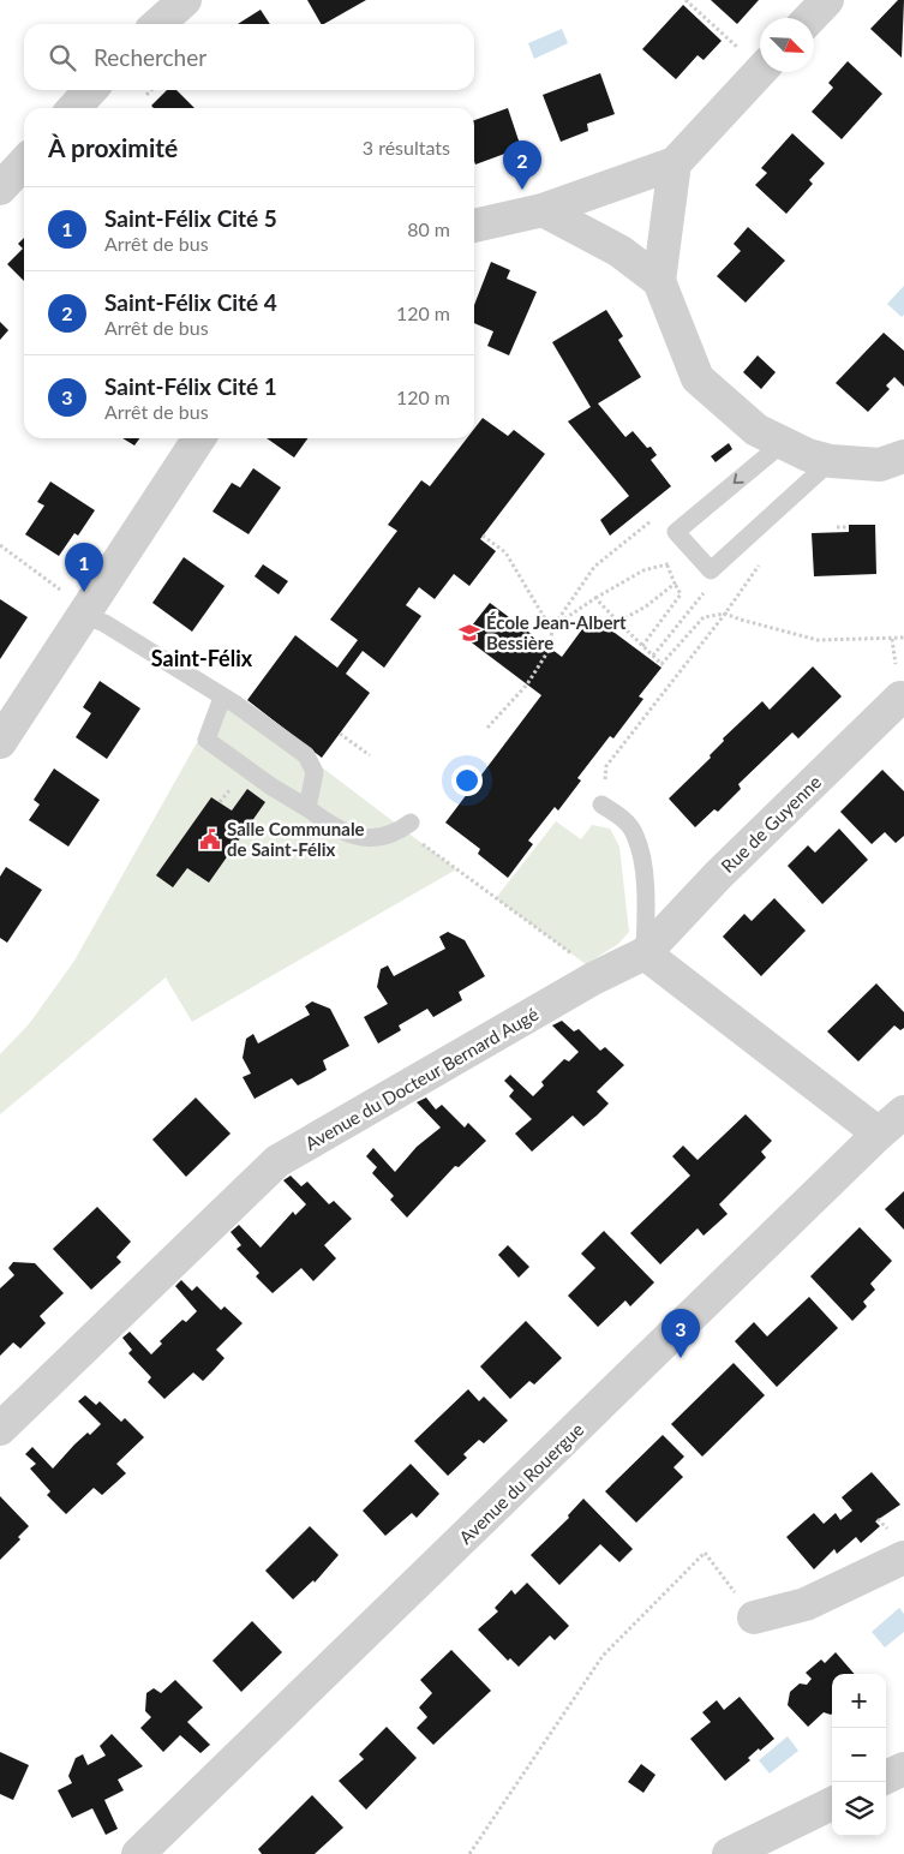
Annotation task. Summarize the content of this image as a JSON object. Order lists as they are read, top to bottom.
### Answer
{
  "streets": {
    "street": ["Rue de Guyenne", "Avenue du Docteur Bernard Augé", "Avenue du Rouergue"]
  },
  "crossings": [
    ["Rue de Guyenne", "Avenue du Docteur Bernard Augé"]
  ],
  "districts": ["Saint-Félix"],
  "places": {
    "school or university": ["École Jean-Albert Bessière"],
    "public building": ["Salle Communale de Saint-Félix"]
  },
  "north": "bottom right",
  "page": {
    "search": "Rechercher",
    "heading": ["À proximité", "3 résultats"],
    "pins": ["2", "1", "3"],
    "list": [
      {
        "mark": "1",
        "name": "Saint-Félix Cité 5",
        "note": "Arrêt de bus",
        "value": "80 m"
      },
      {
        "mark": "2",
        "name": "Saint-Félix Cité 4",
        "note": "Arrêt de bus",
        "value": "120 m"
      },
      {
        "mark": "3",
        "name": "Saint-Félix Cité 1",
        "note": "Arrêt de bus",
        "value": "120 m"
      }
    ],
    "map_buttons": ["+", "−"]
  }
}
